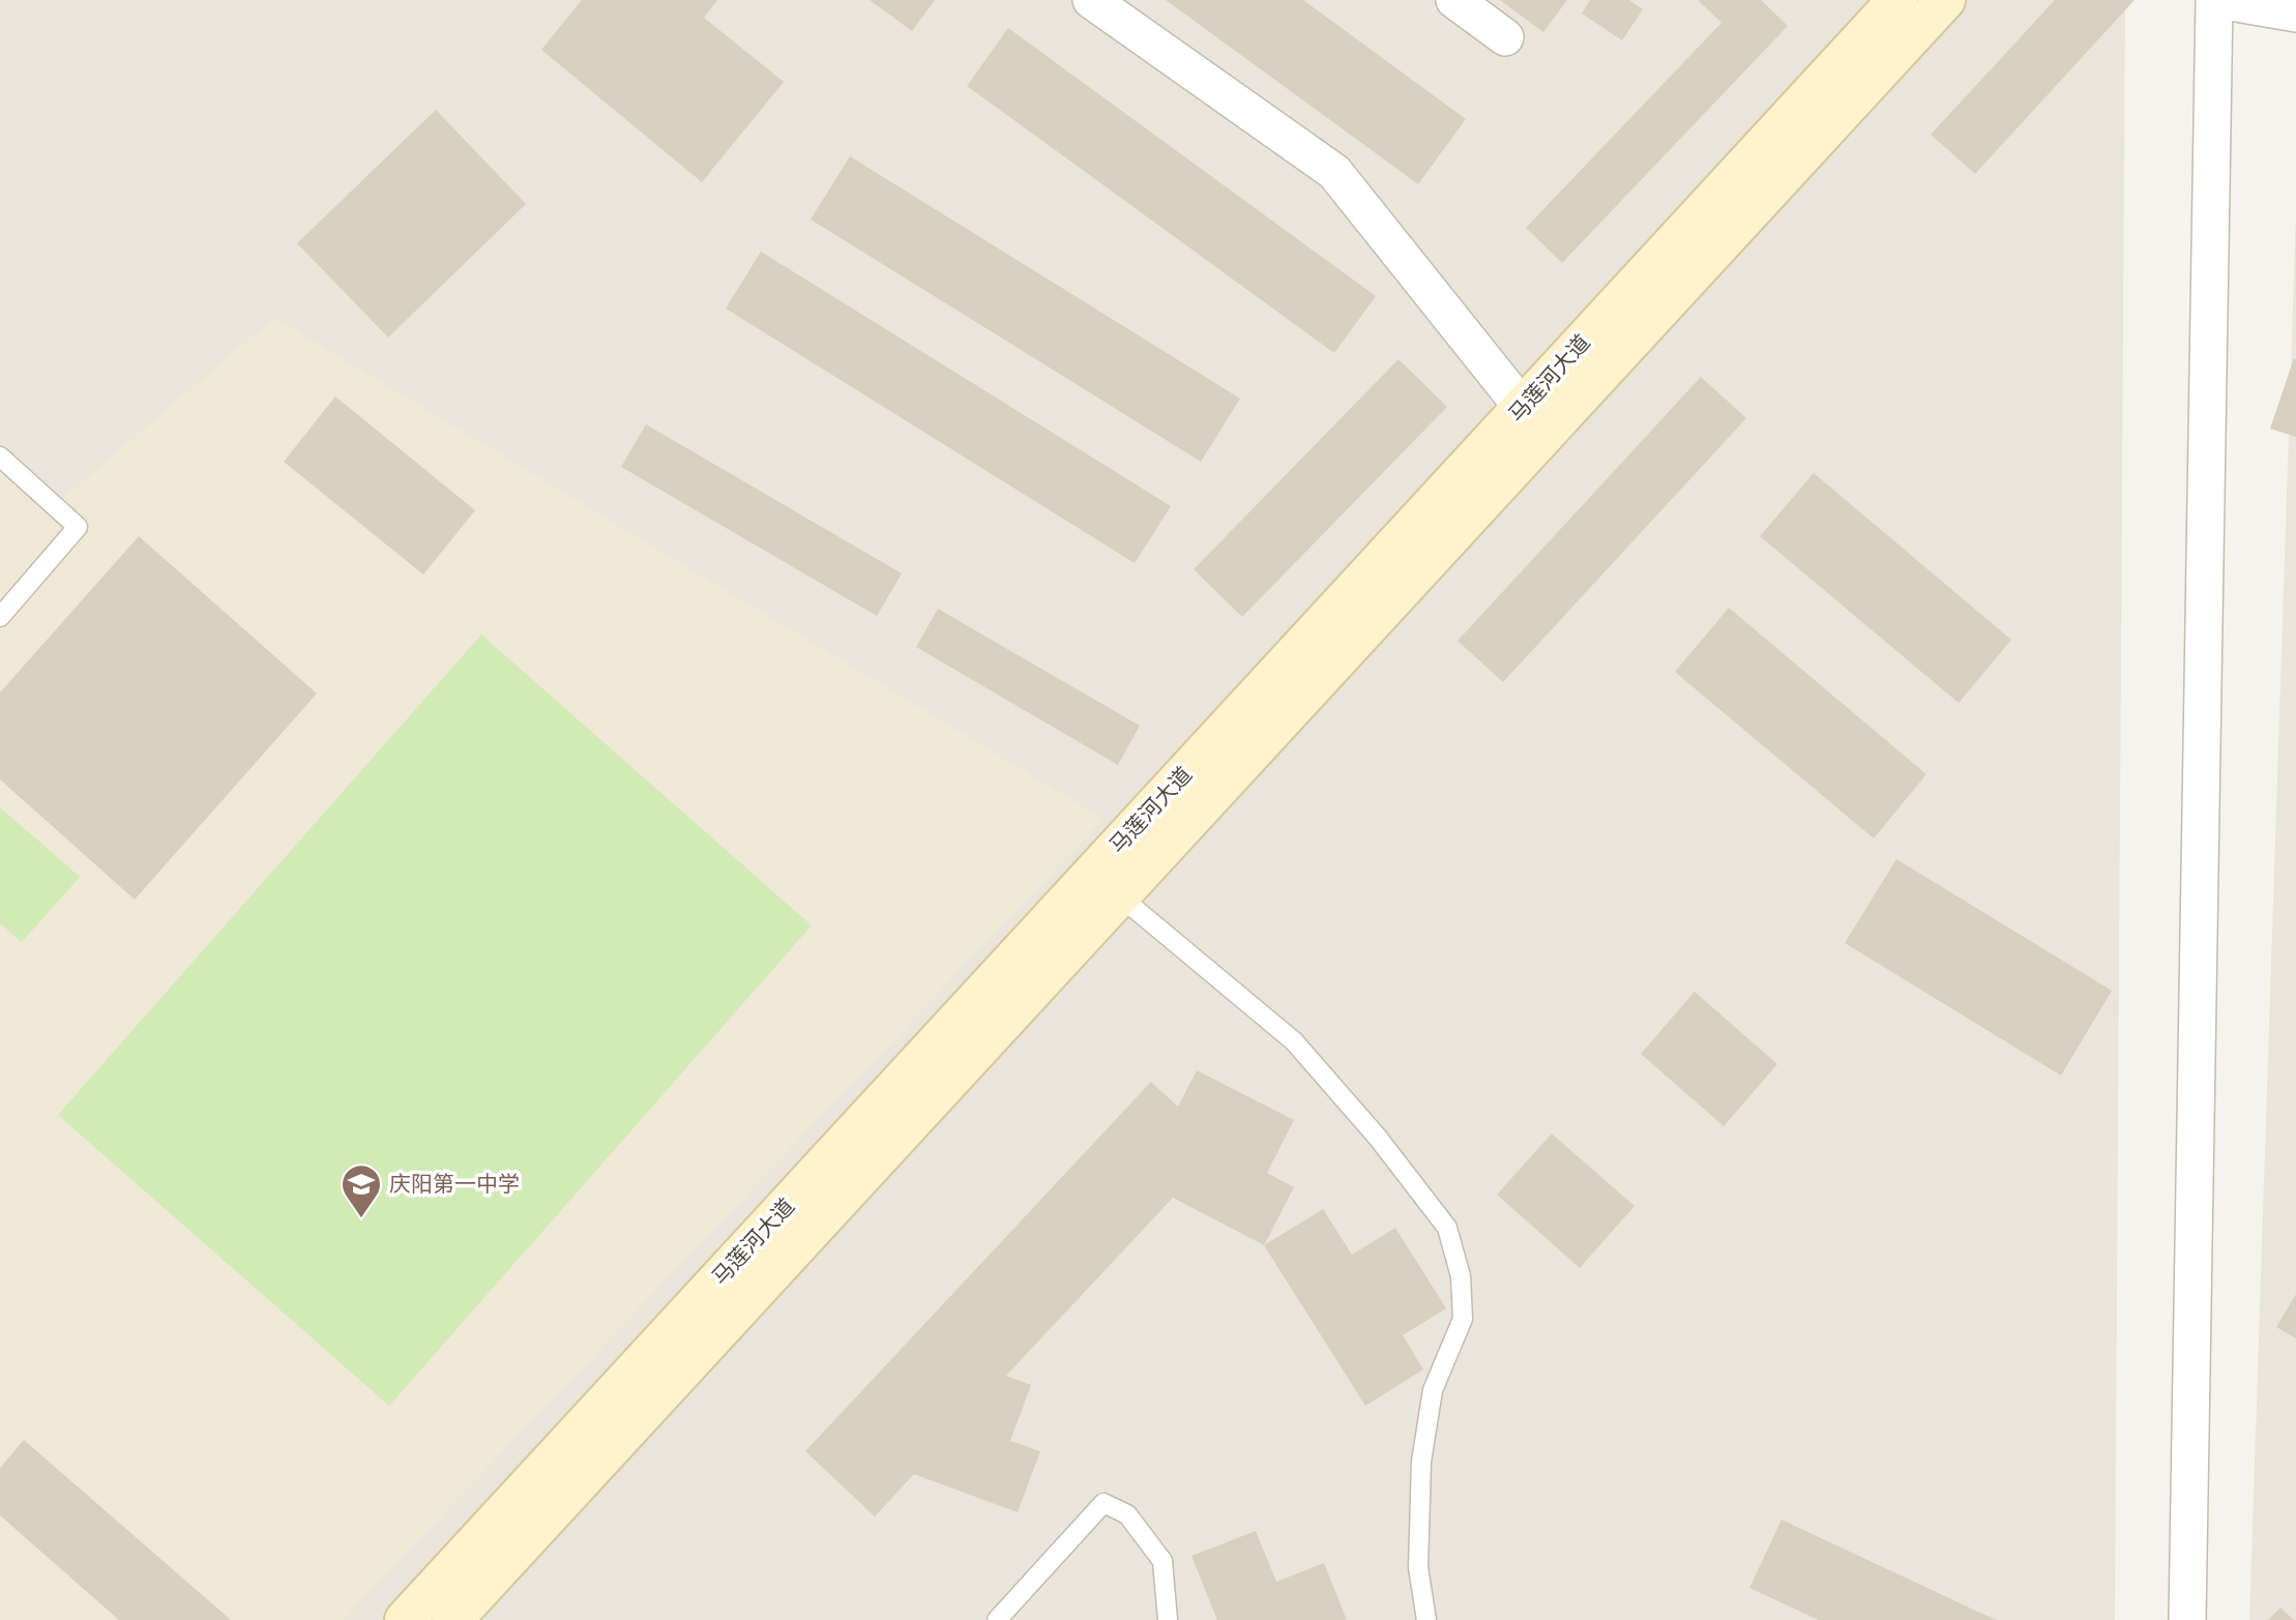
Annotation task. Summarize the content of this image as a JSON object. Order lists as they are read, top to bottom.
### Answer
{
  "streets": {
    "street": ["马莲河大道"]
  },
  "places": {
    "school or university": ["庆阳第一中学"]
  }
}
